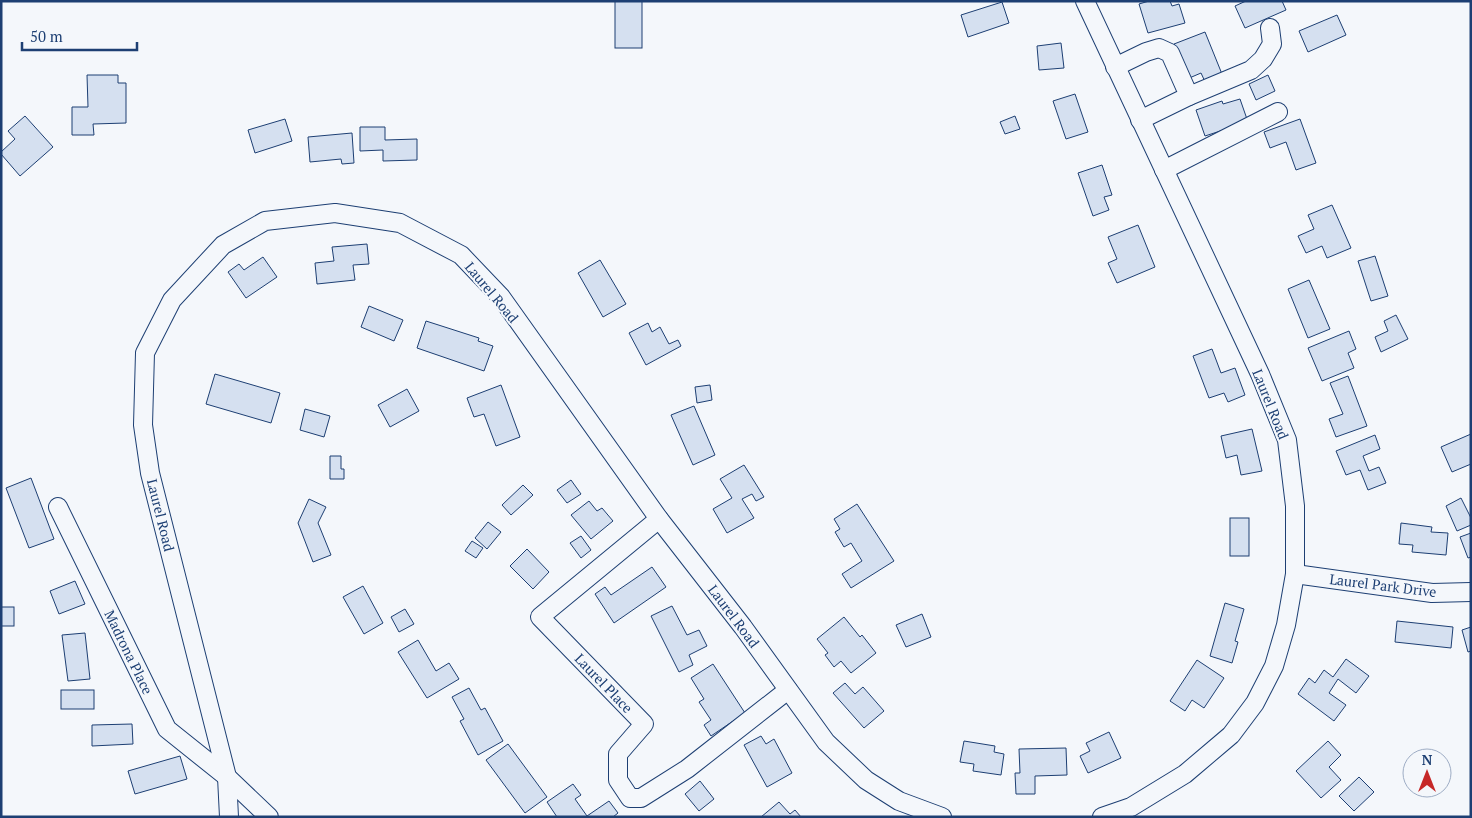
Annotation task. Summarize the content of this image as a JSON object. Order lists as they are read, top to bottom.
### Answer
{
  "streets": {
    "street": [
      "Laurel Road",
      "Laurel Park Drive",
      "Madrona Place",
      "Laurel Place"
    ]
  },
  "crossings": [
    ["Laurel Road", "Laurel Park Drive"],
    ["Laurel Road", "Madrona Place"],
    ["Laurel Road", "Laurel Place"]
  ],
  "scale_bar": "50 m",
  "north": "top"
}
